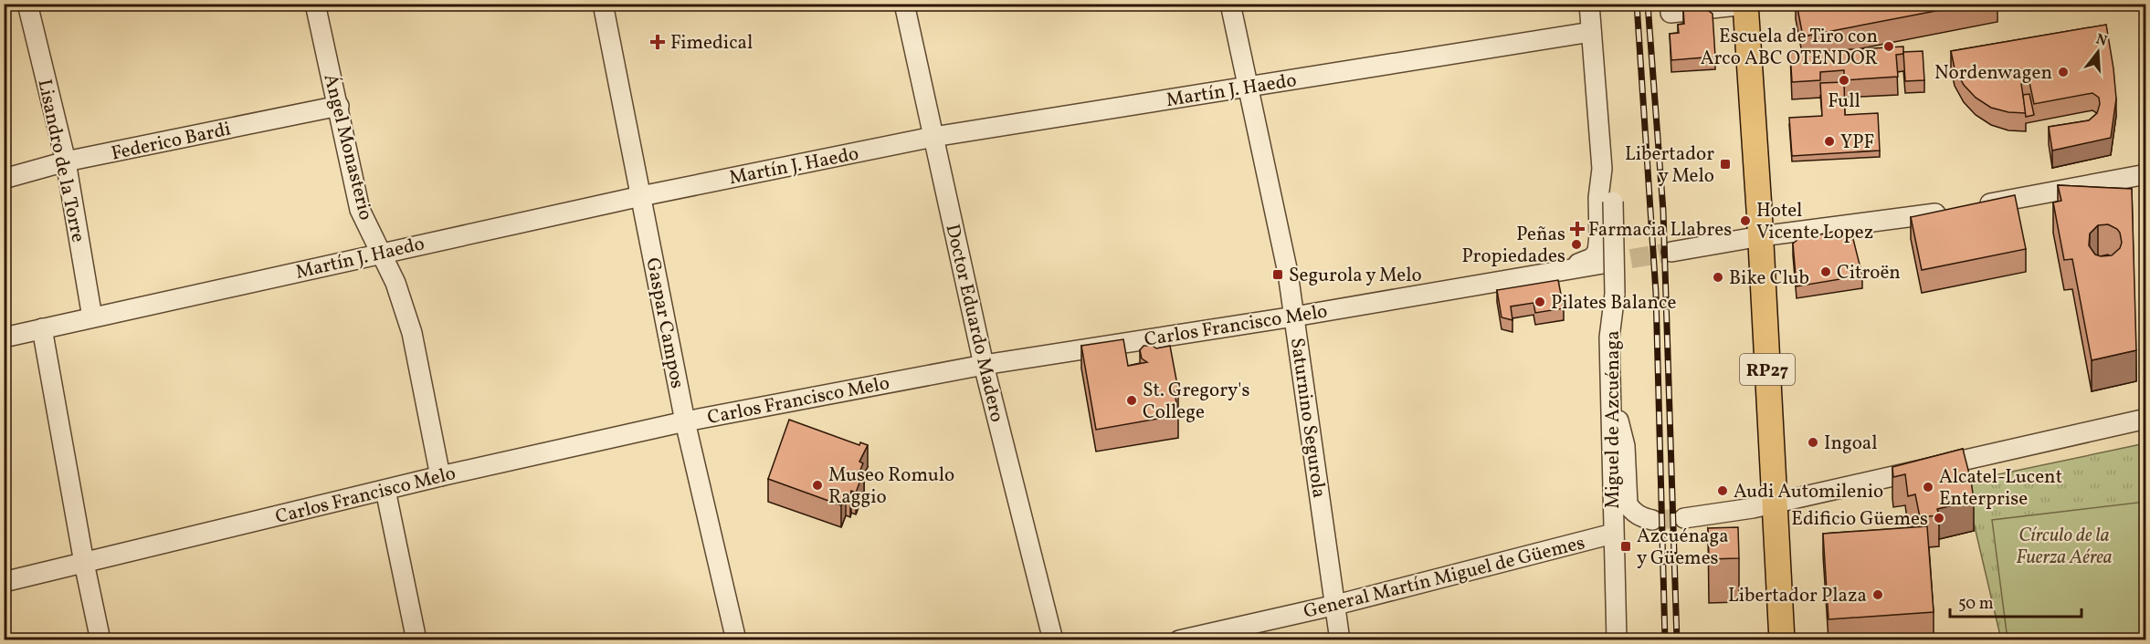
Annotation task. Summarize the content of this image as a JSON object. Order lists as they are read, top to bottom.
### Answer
{
  "streets": {
    "main road": ["RP27"],
    "street": [
      "Martín J. Haedo",
      "Federico Bardi",
      "Ángel Monasterio",
      "Lisandro de la Torre",
      "Gaspar Campos",
      "Doctor Eduardo Madero",
      "Carlos Francisco Melo",
      "Saturnino Segurola",
      "Miguel de Azcuénaga",
      "General Martín Miguel de Güemes"
    ]
  },
  "crossings": [
    ["Martín J. Haedo", "Ángel Monasterio"],
    ["Martín J. Haedo", "Lisandro de la Torre"],
    ["Martín J. Haedo", "Gaspar Campos"],
    ["Martín J. Haedo", "Doctor Eduardo Madero"],
    ["Martín J. Haedo", "Saturnino Segurola"],
    ["Martín J. Haedo", "Miguel de Azcuénaga"],
    ["Federico Bardi", "Ángel Monasterio"],
    ["Federico Bardi", "Lisandro de la Torre"],
    ["Ángel Monasterio", "Carlos Francisco Melo"],
    ["Gaspar Campos", "Carlos Francisco Melo"],
    ["Doctor Eduardo Madero", "Carlos Francisco Melo"],
    ["Carlos Francisco Melo", "Saturnino Segurola"],
    ["Carlos Francisco Melo", "Miguel de Azcuénaga"],
    ["Saturnino Segurola", "General Martín Miguel de Güemes"],
    ["Miguel de Azcuénaga", "General Martín Miguel de Güemes"]
  ],
  "parks": ["Círculo de la Fuerza Aérea"],
  "places": {
    "health": ["Fimedical", "Farmacia Llabres"],
    "other": [
      "Escuela de Tiro con Arco ABC OTENDOR",
      "Nordenwagen",
      "Full",
      "YPF",
      "Hotel Vicente Lopez",
      "Peñas Propiedades",
      "Citroën",
      "Bike Club",
      "Pilates Balance",
      "St. Gregory's College",
      "Ingoal",
      "Museo Romulo Raggio",
      "Alcatel-Lucent Enterprise",
      "Audi Automilenio",
      "Edificio Güemes",
      "Libertador Plaza"
    ],
    "transit": ["Libertador y Melo", "Segurola y Melo", "Azcuénaga y Güemes"]
  },
  "scale_bar": "50 m",
  "north": "top"
}
